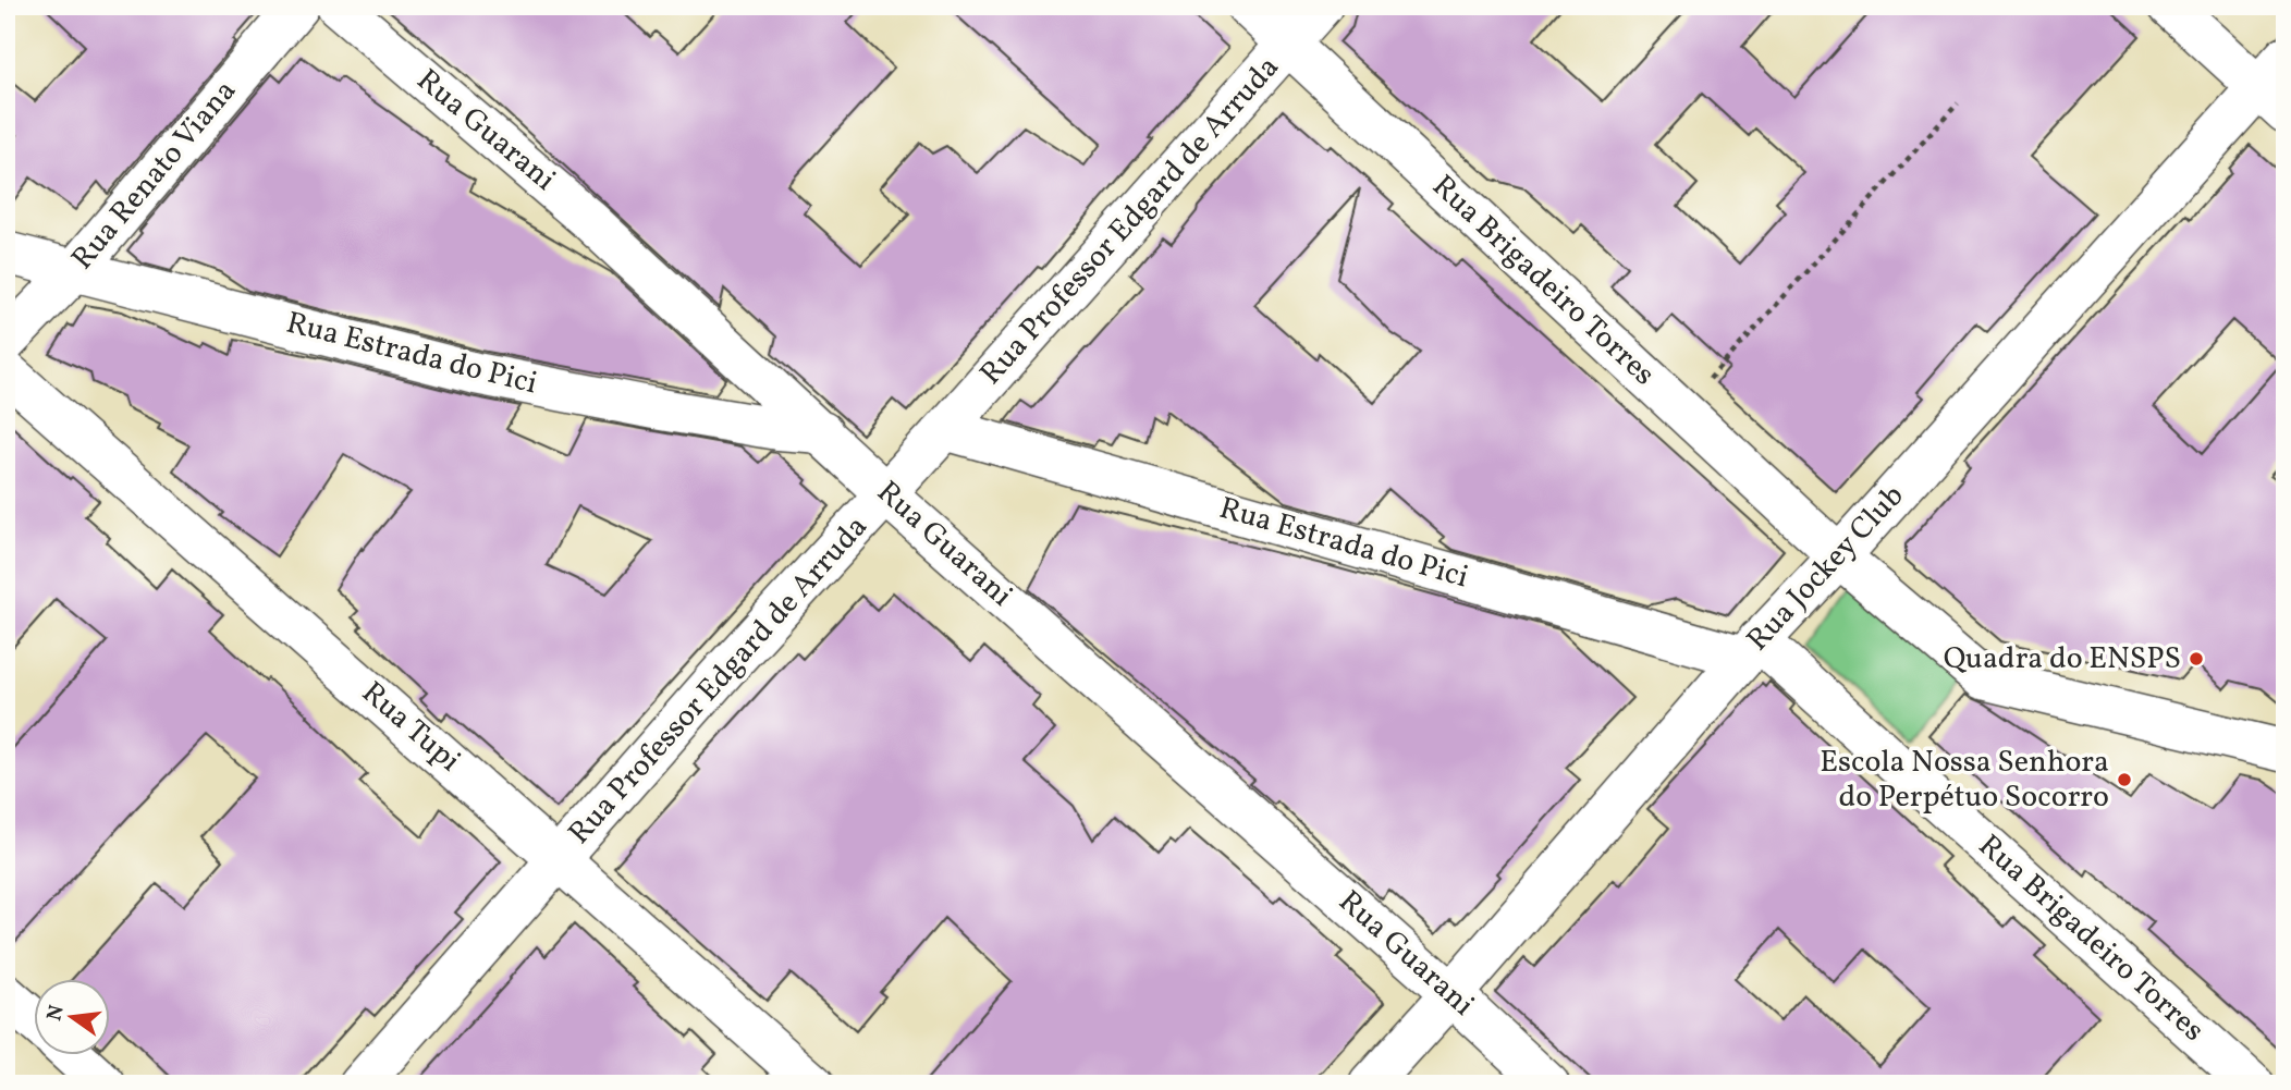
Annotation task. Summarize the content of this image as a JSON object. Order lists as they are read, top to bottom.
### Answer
{
  "streets": {
    "street": [
      "Rua Guarani",
      "Rua Renato Viana",
      "Rua Professor Edgard de Arruda",
      "Rua Brigadeiro Torres",
      "Rua Estrada do Pici",
      "Rua Jockey Club",
      "Rua Tupi"
    ]
  },
  "crossings": [
    ["Rua Guarani", "Rua Professor Edgard de Arruda"],
    ["Rua Guarani", "Rua Estrada do Pici"],
    ["Rua Guarani", "Rua Jockey Club"],
    ["Rua Renato Viana", "Rua Estrada do Pici"],
    ["Rua Professor Edgard de Arruda", "Rua Brigadeiro Torres"],
    ["Rua Professor Edgard de Arruda", "Rua Estrada do Pici"],
    ["Rua Professor Edgard de Arruda", "Rua Tupi"],
    ["Rua Brigadeiro Torres", "Rua Estrada do Pici"],
    ["Rua Brigadeiro Torres", "Rua Jockey Club"],
    ["Rua Estrada do Pici", "Rua Jockey Club"]
  ],
  "places": ["Quadra do ENSPS", "Escola Nossa Senhora do Perpétuo Socorro"],
  "north": "left"
}
